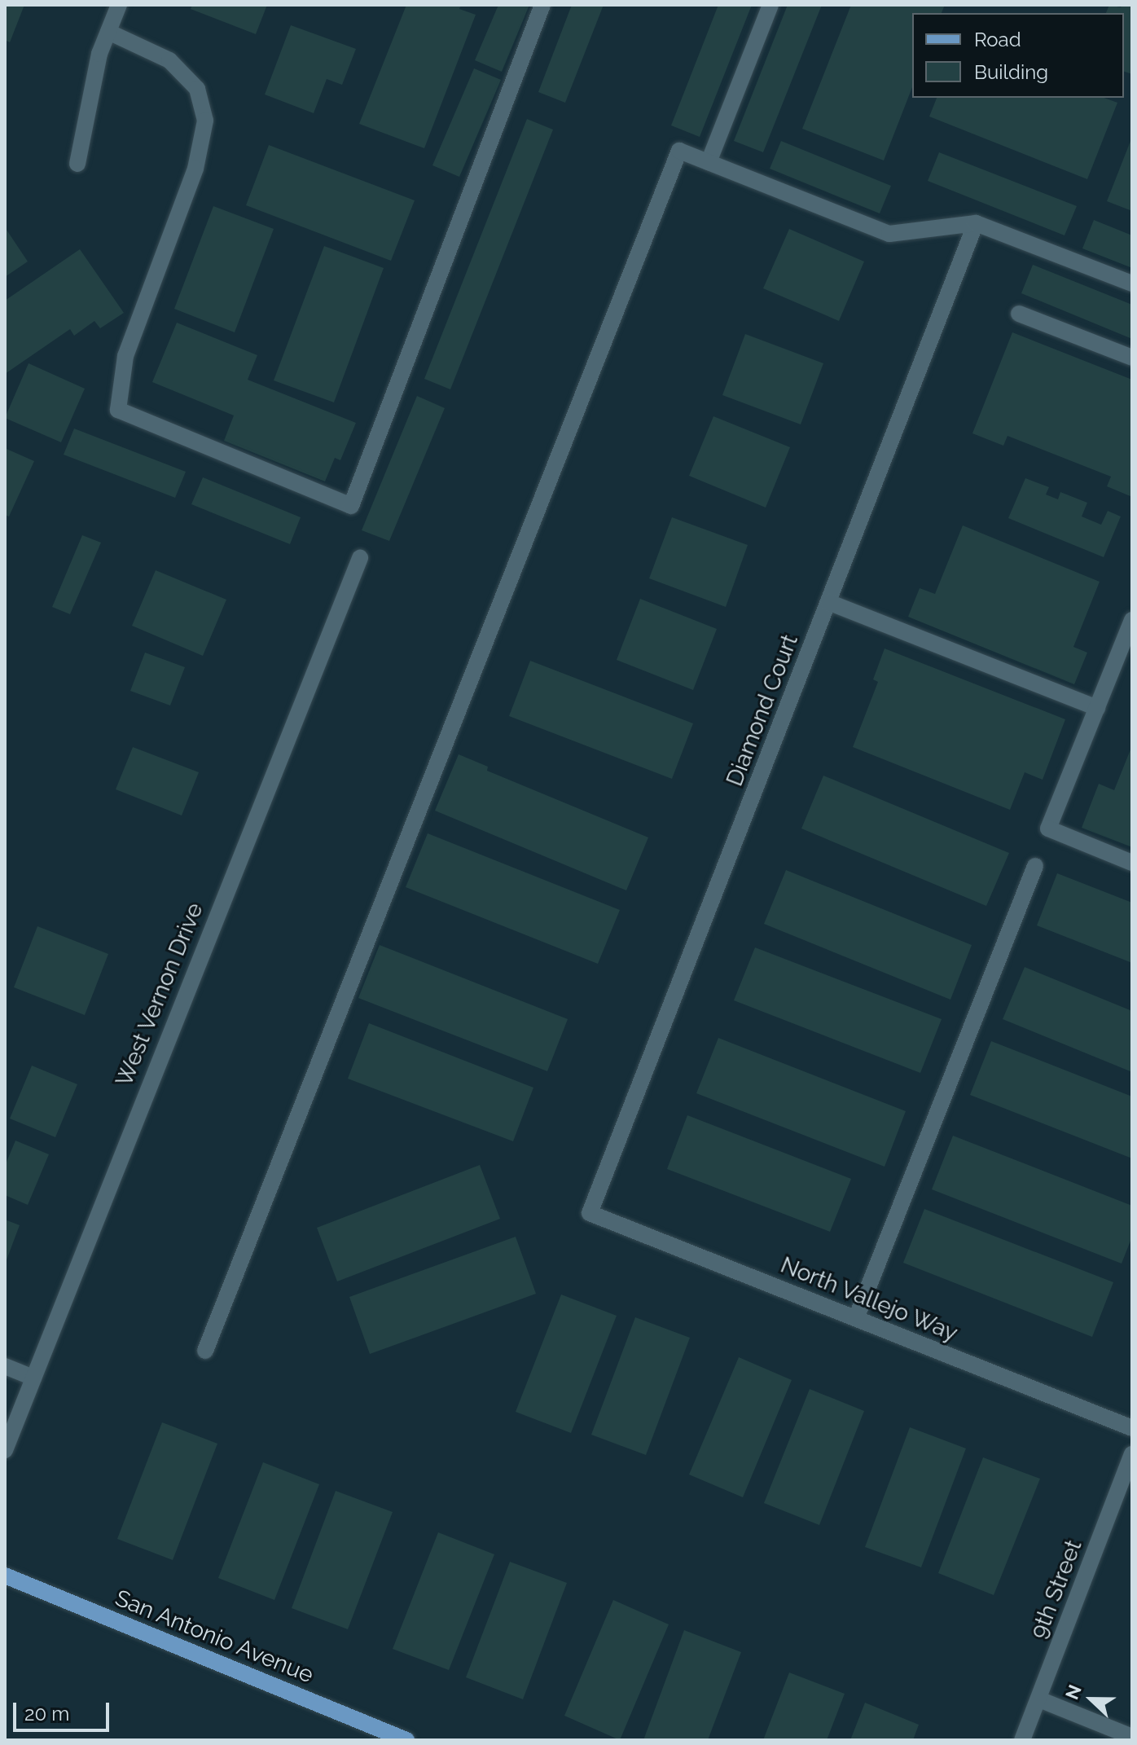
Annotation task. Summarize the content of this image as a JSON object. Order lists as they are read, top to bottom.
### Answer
{
  "streets": {
    "main road": ["San Antonio Avenue"],
    "street": [
      "Diamond Court",
      "West Vernon Drive",
      "North Vallejo Way",
      "9th Street"
    ]
  },
  "crossings": [
    ["Diamond Court", "North Vallejo Way"]
  ],
  "legend": ["Road", "Building"],
  "scale_bar": "20 m",
  "north": "left"
}
